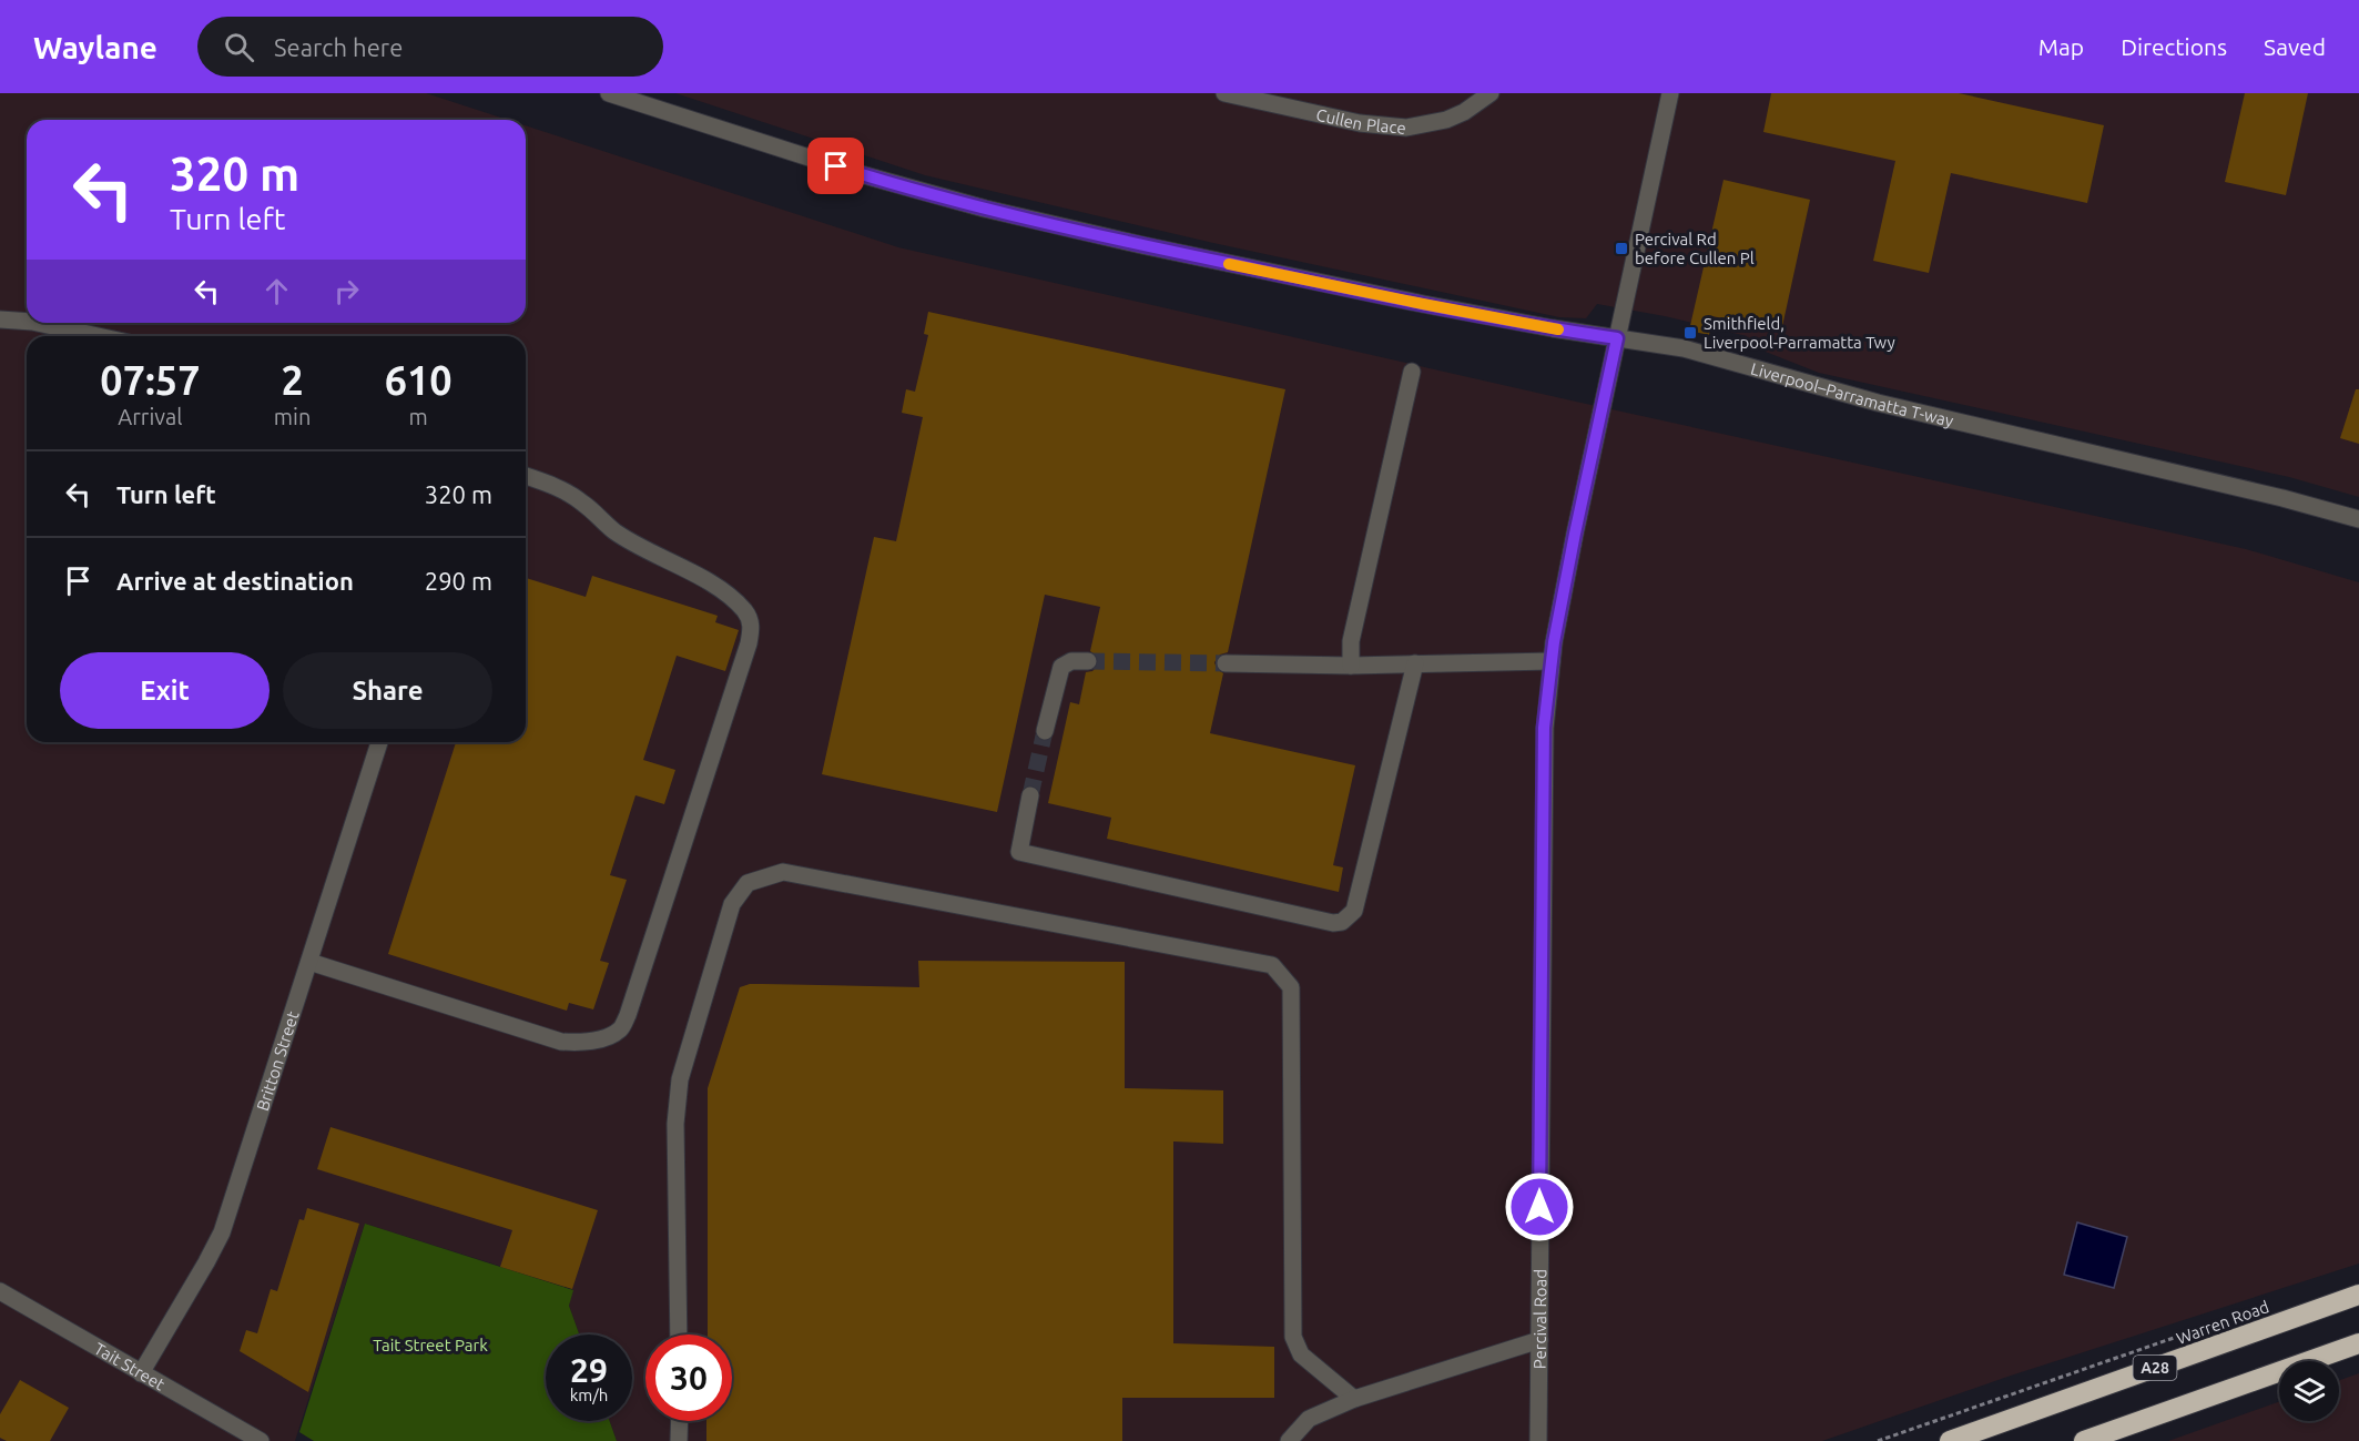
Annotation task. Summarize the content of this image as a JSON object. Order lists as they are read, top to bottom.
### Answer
{
  "streets": {
    "highway": ["Warren Road", "A28"],
    "street": [
      "Cullen Place",
      "Liverpool–Parramatta T-way",
      "Britton Street",
      "Percival Road",
      "Tait Street"
    ]
  },
  "crossings": [
    ["Liverpool–Parramatta T-way", "Percival Road"],
    ["Britton Street", "Tait Street"]
  ],
  "parks": ["Tait Street Park"],
  "places": {
    "transit": ["Percival Rd before Cullen Pl", "Smithfield, Liverpool-Parramatta Twy"]
  },
  "page": {
    "header": "Waylane",
    "search": "Search here",
    "nav": ["Map", "Directions", "Saved"],
    "turn": ["320 m", "Turn left"],
    "eta": [
      "07:57",
      "Arrival",
      "2",
      "min",
      "610",
      "m"
    ],
    "list": [
      {
        "name": "Turn left",
        "value": "320 m"
      },
      {
        "name": "Arrive at destination",
        "value": "290 m"
      }
    ],
    "buttons": ["Exit", "Share"],
    "speed": "29 km/h",
    "limit": "30"
  }
}
